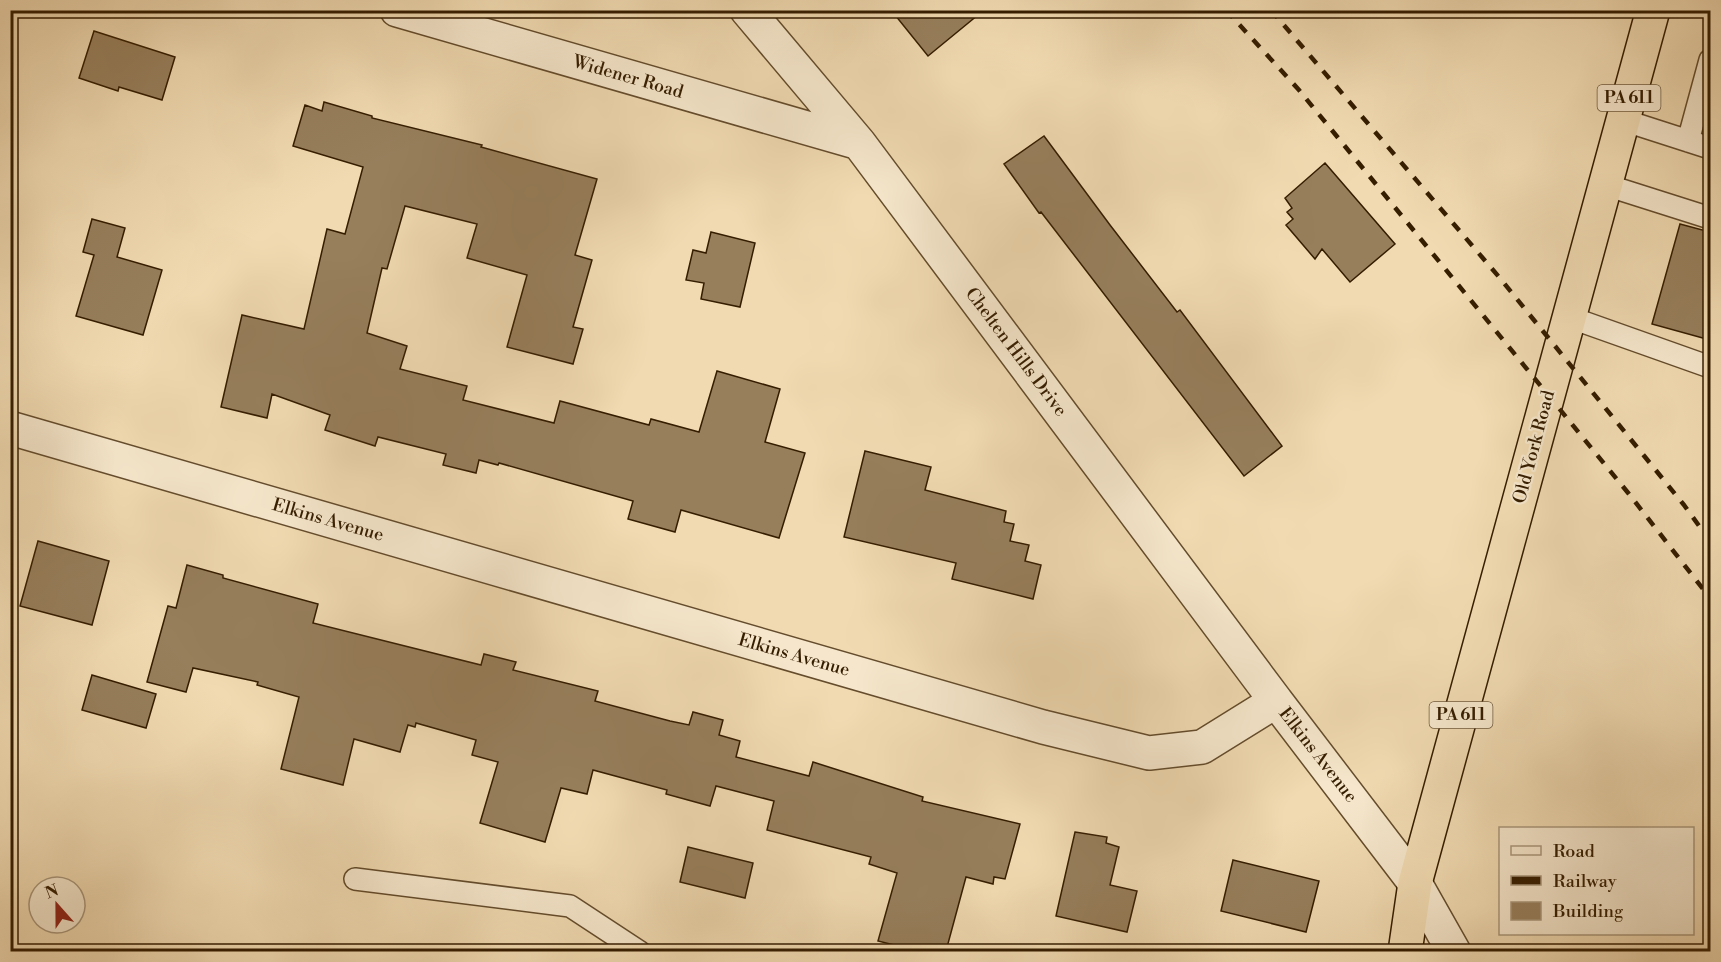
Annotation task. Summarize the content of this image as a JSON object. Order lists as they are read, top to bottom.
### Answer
{
  "streets": {
    "highway": ["PA 611", "Old York Road"],
    "street": ["Widener Road", "Chelten Hills Drive", "Elkins Avenue"]
  },
  "crossings": [
    ["Widener Road", "Chelten Hills Drive"],
    ["Chelten Hills Drive", "Elkins Avenue"],
    ["Old York Road", "Elkins Avenue"]
  ],
  "legend": ["Road", "Railway", "Building"],
  "north": "top"
}
